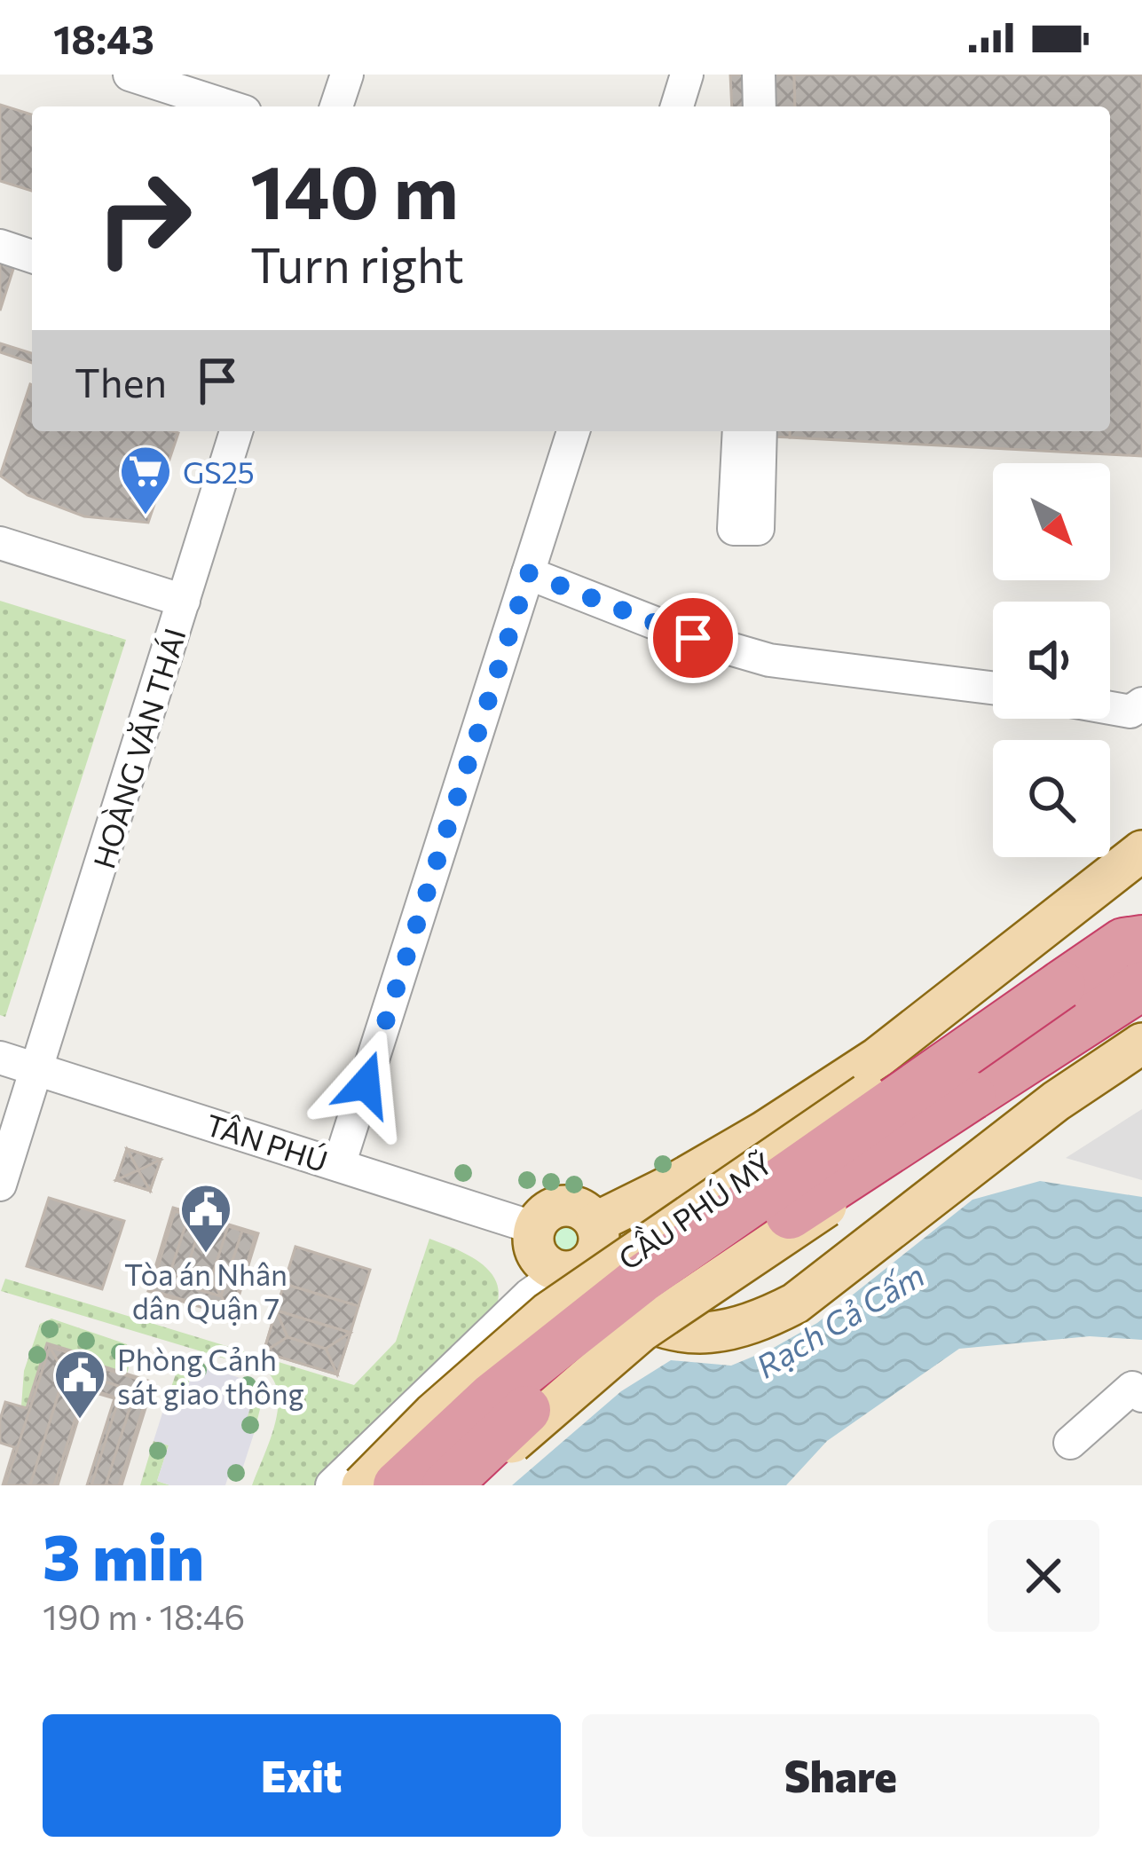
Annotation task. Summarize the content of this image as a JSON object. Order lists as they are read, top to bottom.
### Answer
{
  "streets": {
    "highway": ["CẦU PHÚ MỸ"],
    "street": ["HOÀNG VĂN THÁI", "TÂN PHÚ"]
  },
  "crossings": [
    ["HOÀNG VĂN THÁI", "TÂN PHÚ"]
  ],
  "water": ["Rạch Cả Cấm"],
  "places": {
    "supermarket": ["GS25"],
    "public building": ["Tòa án Nhân dân Quận 7", "Phòng Cảnh sát giao thông"]
  },
  "north": "bottom right",
  "page": {
    "status": "18:43",
    "turn": ["140 m", "Turn right"],
    "then": "Then",
    "heading": ["3 min", "190 m · 18:46"],
    "buttons": ["Exit", "Share"]
  }
}
